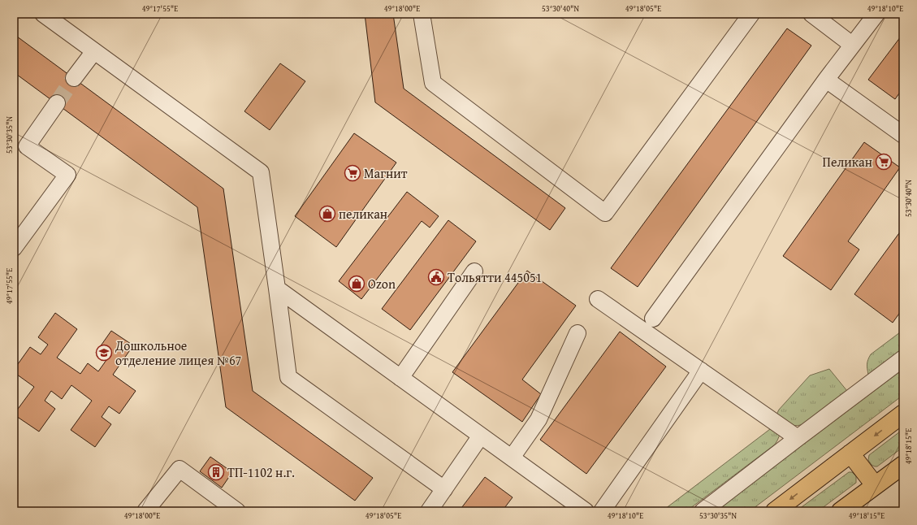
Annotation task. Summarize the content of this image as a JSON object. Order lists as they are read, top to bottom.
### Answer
{
  "places": {
    "supermarket": ["Пеликан", "Магнит"],
    "shop": ["пеликан", "Ozon"],
    "public building": ["Тольятти 445051"],
    "school or university": ["Дошкольное отделение лицея №67"],
    "building": ["ТП-1102 н.г."]
  },
  "coordinates": [
    "49°17'55\"E",
    "49°18'00\"E",
    "53°30'40\"N",
    "49°18'05\"E",
    "49°18'10\"E",
    "53°30'35\"N",
    "49°18'15\"E"
  ]
}
